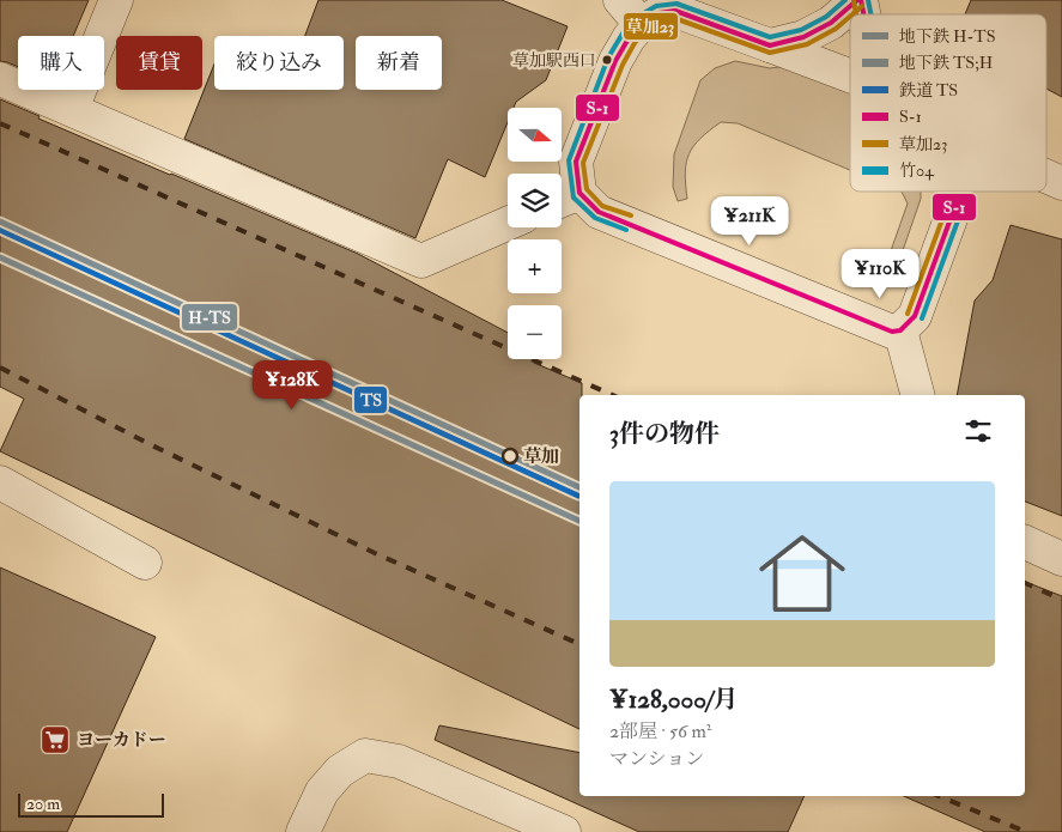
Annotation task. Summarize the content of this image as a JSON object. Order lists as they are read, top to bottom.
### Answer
{
  "places": {
    "other": ["草加駅西口", "草加"],
    "supermarket": ["ヨーカドー"]
  },
  "lines": [
    "transit line S-1",
    "transit line 竹04",
    "transit line 草加23",
    "metro line H-TS",
    "rail line TS",
    "metro line TS;H"
  ],
  "legend": [
    "地下鉄 H-TS",
    "地下鉄 TS;H",
    "鉄道 TS",
    "S-1",
    "草加23",
    "竹04"
  ],
  "scale_bar": "20 m",
  "north": "right",
  "page": {
    "chip": [
      "購入",
      "賃貸",
      "絞り込み",
      "新着"
    ],
    "map_buttons": ["+", "−"],
    "price": ["¥211K", "¥110K", "¥128K"],
    "heading": "3件の物件",
    "list": [
      {
        "name": "¥128,000/月",
        "note": "2部屋 · 56 m² · マンション"
      }
    ],
    "scale": "20 m"
  }
}
